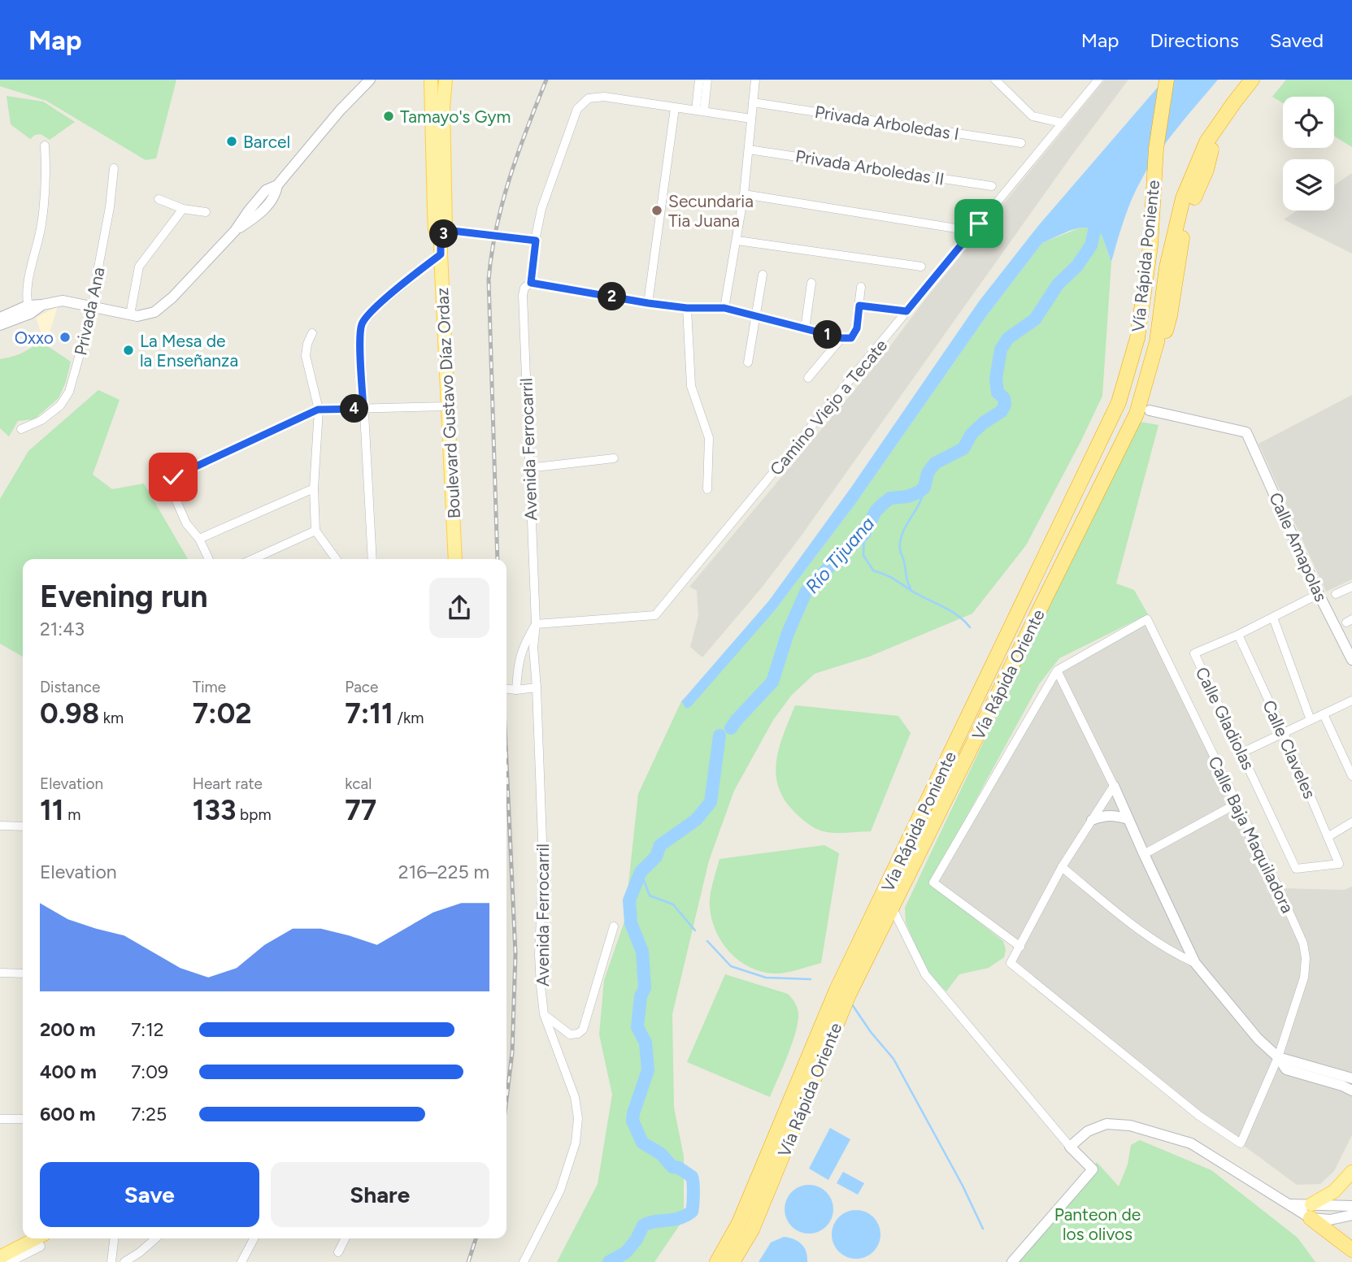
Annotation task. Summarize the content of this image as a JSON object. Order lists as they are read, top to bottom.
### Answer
{
  "streets": {
    "highway": ["Vía Rápida Poniente", "Vía Rápida Oriente"],
    "main road": ["Boulevard Gustavo Díaz Ordaz"],
    "street": [
      "Privada Arboledas I",
      "Privada Arboledas II",
      "Privada Ana",
      "Camino Viejo a Tecate",
      "Avenida Ferrocarril",
      "Calle Amapolas",
      "Calle Gladiolas",
      "Calle Claveles",
      "Calle Baja Maquiladora"
    ]
  },
  "crossings": [
    ["Camino Viejo a Tecate", "Avenida Ferrocarril"],
    ["Calle Amapolas", "Calle Gladiolas"],
    ["Calle Gladiolas", "Calle Claveles"]
  ],
  "water": ["Río Tijuana"],
  "parks": ["Panteon de los olivos"],
  "places": [
    "Tamayo's Gym",
    "Barcel",
    "Secundaria Tia Juana",
    "Oxxo",
    "La Mesa de la Enseñanza"
  ],
  "page": {
    "header": "Map",
    "nav": ["Map", "Directions", "Saved"],
    "pins": [
      "3",
      "2",
      "1",
      "4"
    ],
    "heading": ["Evening run", "21:43"],
    "stats": [
      ["Distance", "0.98 km"],
      ["Time", "7:02"],
      ["Pace", "7:11 /km"],
      ["Elevation", "11 m"],
      ["Heart rate", "133 bpm"],
      ["kcal", "77"]
    ],
    "chart": ["Elevation", "216–225 m"],
    "list": [
      {
        "name": "200 m",
        "note": "7:12"
      },
      {
        "name": "400 m",
        "note": "7:09"
      },
      {
        "name": "600 m",
        "note": "7:25"
      }
    ],
    "buttons": ["Save", "Share"]
  }
}
